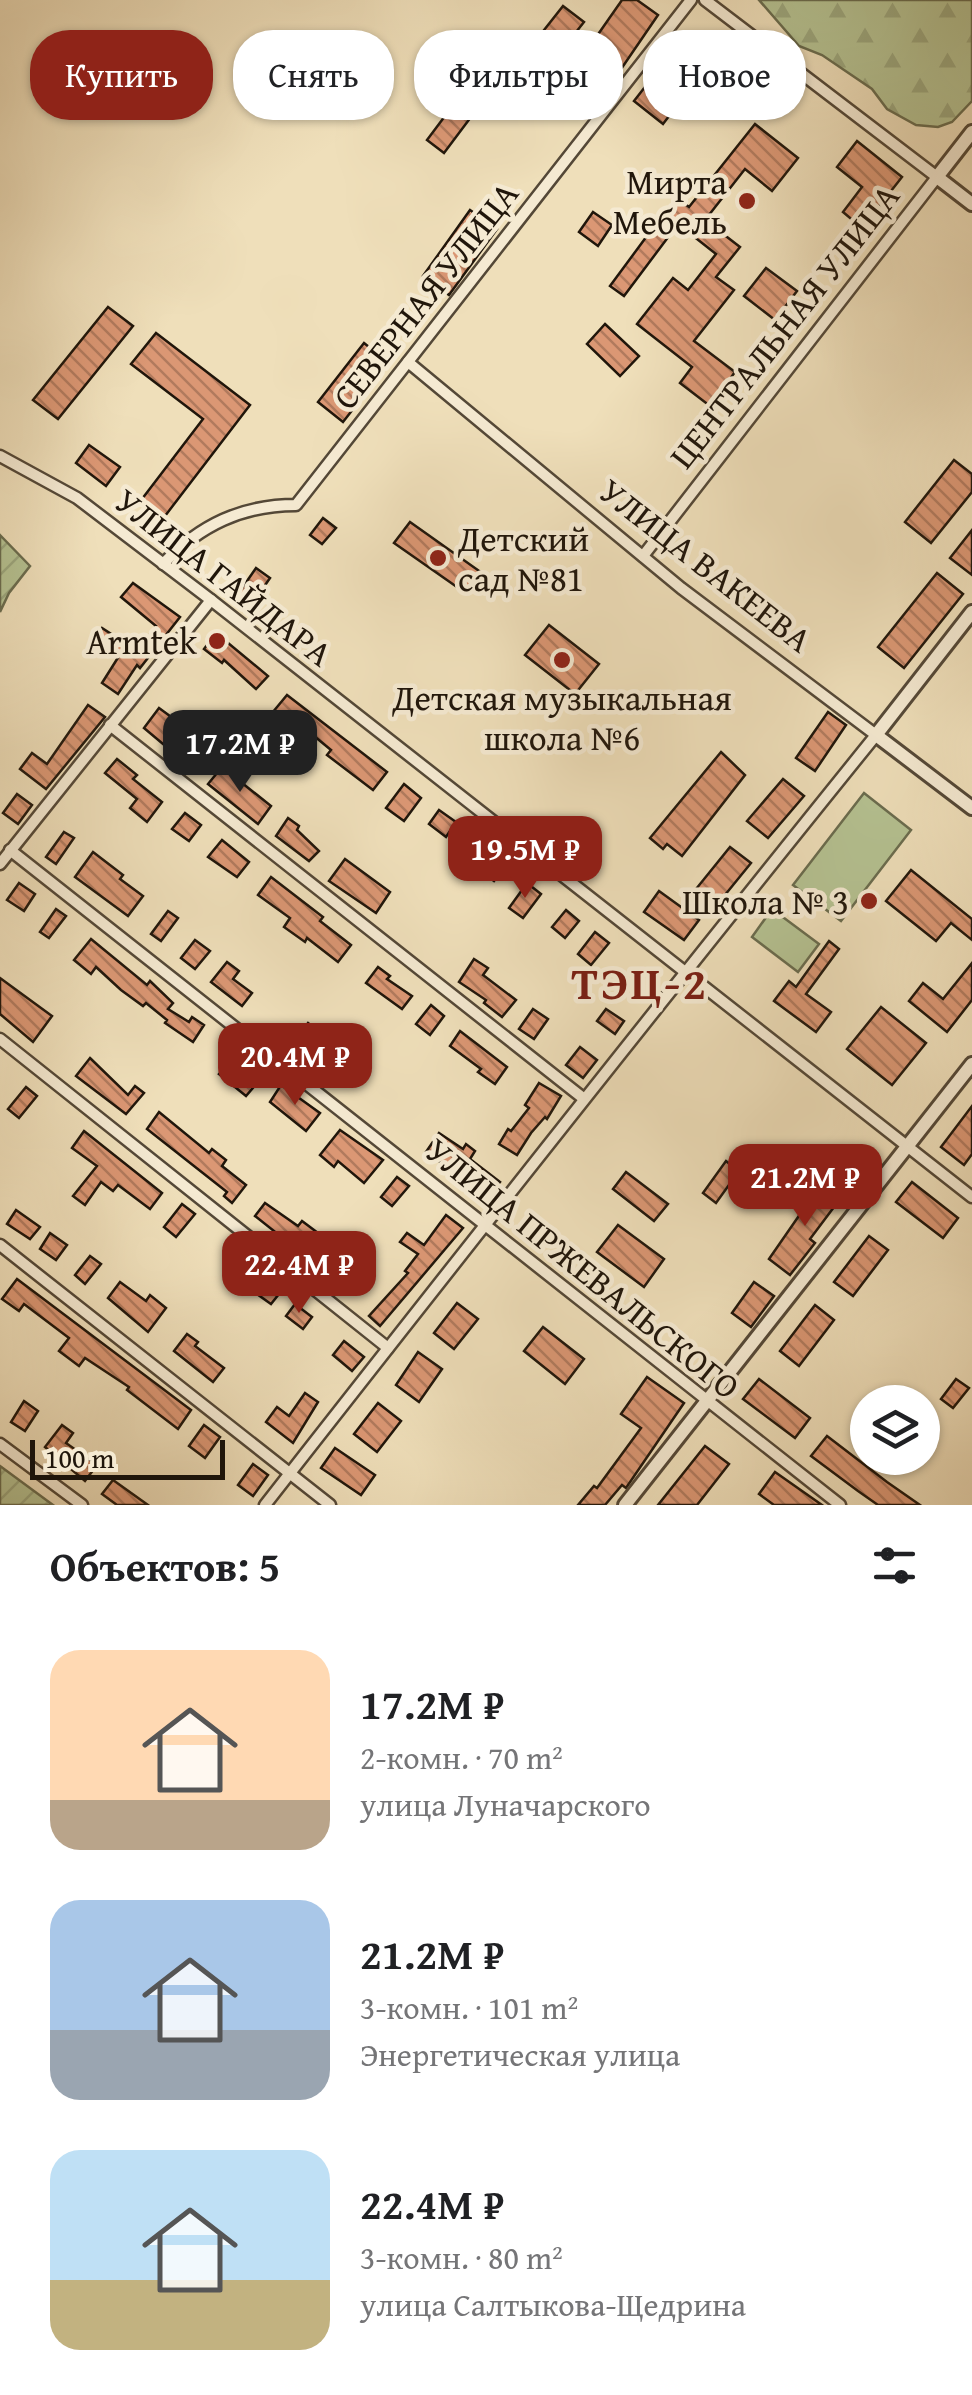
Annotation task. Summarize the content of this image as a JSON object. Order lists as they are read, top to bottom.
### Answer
{
  "streets": {
    "street": [
      "СЕВЕРНАЯ УЛИЦА",
      "ЦЕНТРАЛЬНАЯ УЛИЦА",
      "УЛИЦА ВАКЕЕВА",
      "УЛИЦА ГАЙДАРА",
      "УЛИЦА ПРЖЕВАЛЬСКОГО"
    ]
  },
  "crossings": [
    ["СЕВЕРНАЯ УЛИЦА", "УЛИЦА ВАКЕЕВА"],
    ["СЕВЕРНАЯ УЛИЦА", "УЛИЦА ГАЙДАРА"],
    ["ЦЕНТРАЛЬНАЯ УЛИЦА", "УЛИЦА ВАКЕЕВА"]
  ],
  "districts": ["ТЭЦ-2"],
  "places": [
    "Мирта Мебель",
    "Детский сад №81",
    "Armtek",
    "Детская музыкальная школа №6",
    "Школа № 3"
  ],
  "scale_bar": "100 m",
  "page": {
    "chip": [
      "Купить",
      "Снять",
      "Фильтры",
      "Новое"
    ],
    "price": [
      "17.2M ₽",
      "19.5M ₽",
      "20.4M ₽",
      "21.2M ₽",
      "22.4M ₽"
    ],
    "scale": "100 m",
    "heading": "Объектов: 5",
    "list": [
      {
        "name": "17.2M ₽",
        "note": "2-комн. · 70 m² · улица Луначарского"
      },
      {
        "name": "21.2M ₽",
        "note": "3-комн. · 101 m² · Энергетическая улица"
      },
      {
        "name": "22.4M ₽",
        "note": "3-комн. · 80 m² · улица Салтыкова-Щедрина"
      }
    ]
  }
}
